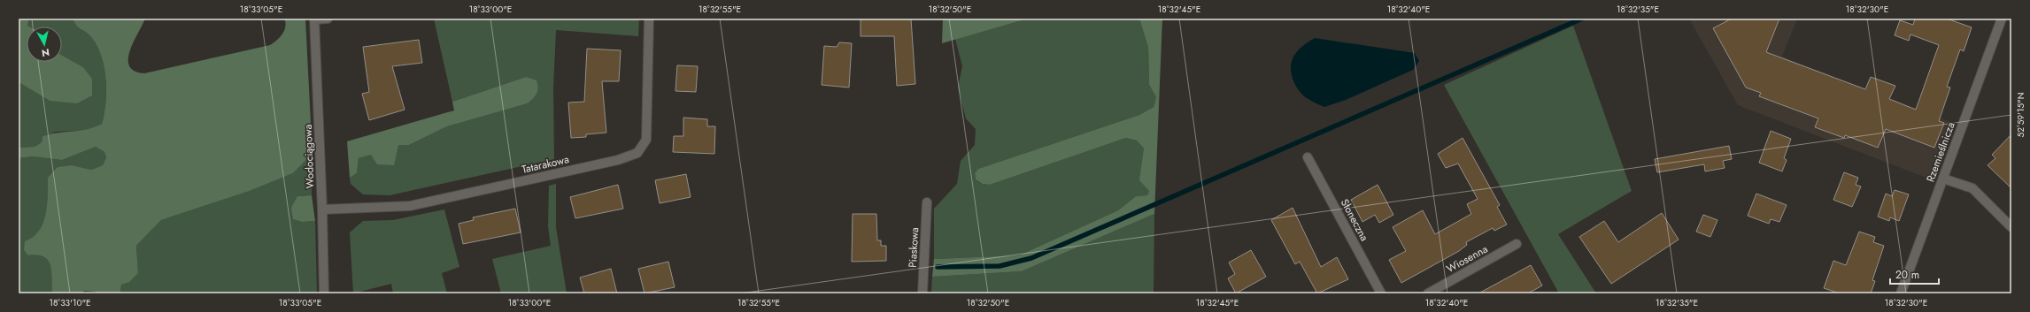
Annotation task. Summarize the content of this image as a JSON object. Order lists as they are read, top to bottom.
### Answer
{
  "streets": {
    "street": [
      "Rzemieślnicza",
      "Wodociągowa",
      "Tatarakowa",
      "Słoneczna",
      "Piaskowa",
      "Wiosenna"
    ]
  },
  "crossings": [
    ["Wodociągowa", "Tatarakowa"]
  ],
  "scale_bar": "20 m",
  "north": "bottom",
  "coordinates": [
    "18°33'05\"E",
    "18°33'00\"E",
    "18°32'55\"E",
    "18°32'50\"E",
    "18°32'45\"E",
    "18°32'40\"E",
    "18°32'35\"E",
    "18°32'30\"E",
    "52°59'15\"N",
    "18°33'10\"E"
  ]
}
